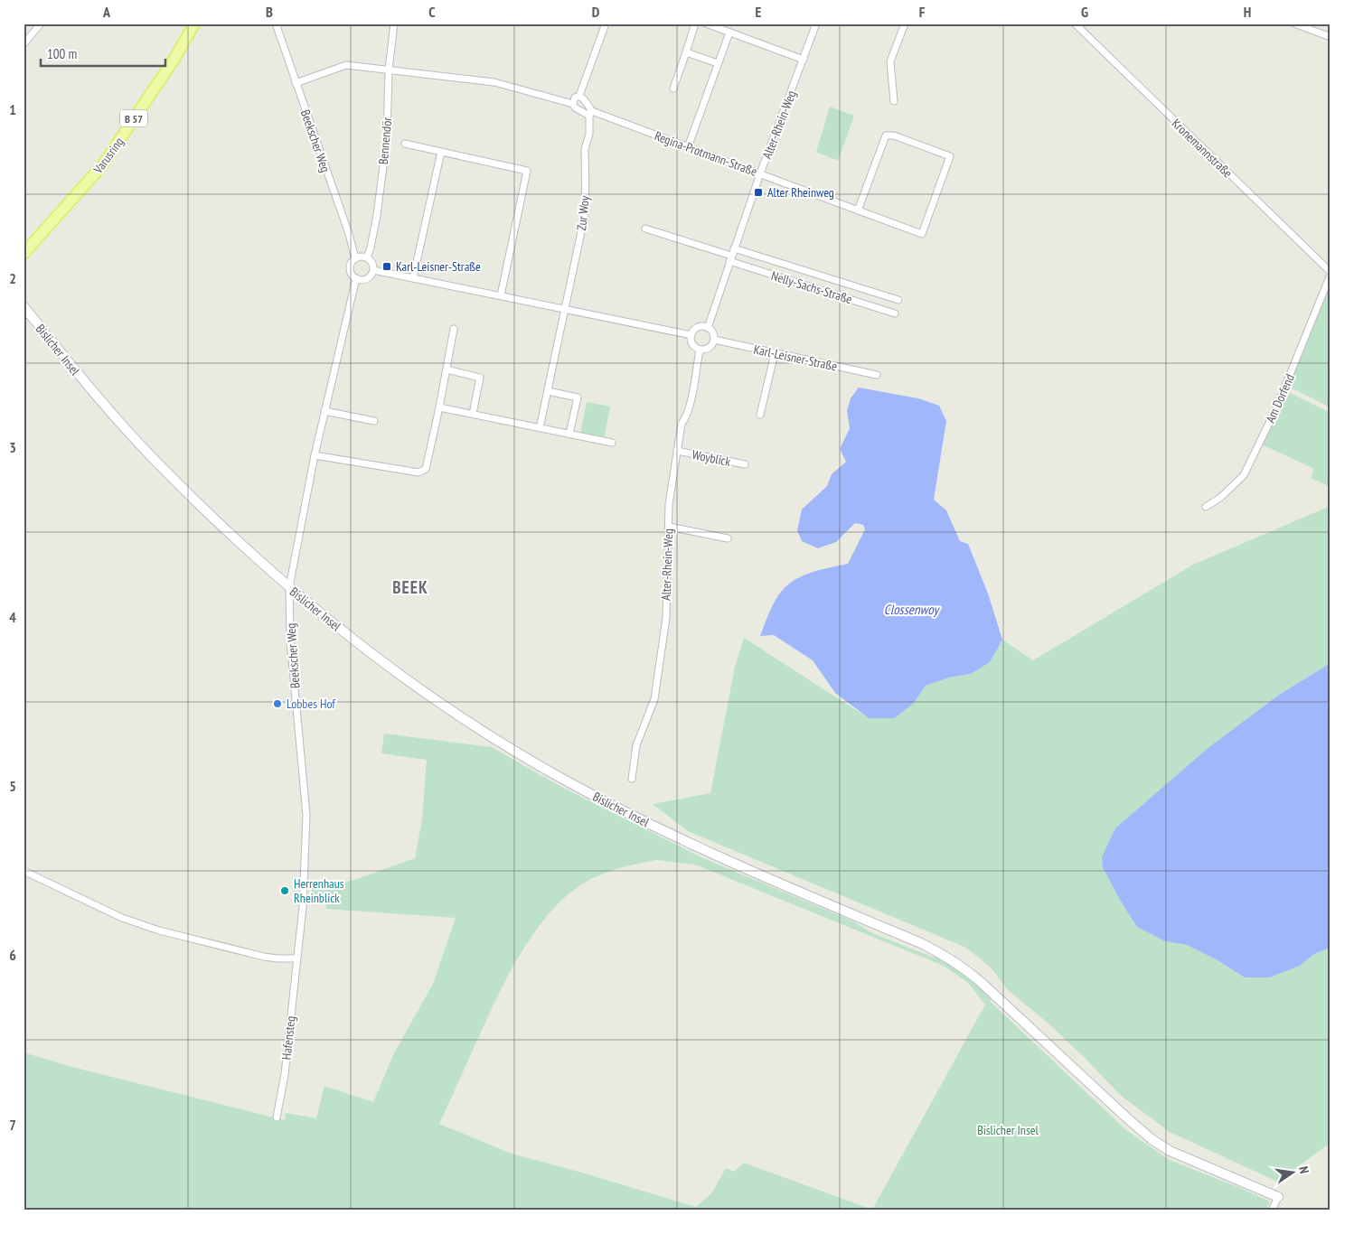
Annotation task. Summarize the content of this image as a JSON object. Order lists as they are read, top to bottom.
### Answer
{
  "streets": {
    "main road": ["B 57", "Varusring", "Bislicher Insel"],
    "street": [
      "Alter-Rhein-Weg",
      "Beekscher Weg",
      "Bennendör",
      "Kronemannstraße",
      "Regina-Protmann-Straße",
      "Zur Woy",
      "Nelly-Sachs-Straße",
      "Karl-Leisner-Straße",
      "Am Dorfend",
      "Woyblick",
      "Hafensteg"
    ]
  },
  "crossings": [
    ["Alter-Rhein-Weg", "Regina-Protmann-Straße"],
    ["Alter-Rhein-Weg", "Nelly-Sachs-Straße"],
    ["Alter-Rhein-Weg", "Karl-Leisner-Straße"],
    ["Alter-Rhein-Weg", "Woyblick"],
    ["Beekscher Weg", "Bennendör"],
    ["Beekscher Weg", "Regina-Protmann-Straße"],
    ["Beekscher Weg", "Bislicher Insel"],
    ["Beekscher Weg", "Hafensteg"],
    ["Bennendör", "Regina-Protmann-Straße"],
    ["Kronemannstraße", "Am Dorfend"],
    ["Regina-Protmann-Straße", "Zur Woy"]
  ],
  "districts": ["BEEK"],
  "water": ["Clossenwoy"],
  "parks": ["Bislicher Insel"],
  "places": {
    "transit": ["Alter Rheinweg", "Karl-Leisner-Straße"],
    "other": ["Lobbes Hof", "Herrenhaus Rheinblick"]
  },
  "scale_bar": "100 m",
  "north": "right",
  "grid": {
    "columns": [
      "A",
      "B",
      "C",
      "D",
      "E",
      "F",
      "G",
      "H"
    ],
    "rows": [
      "1",
      "2",
      "3",
      "4",
      "5",
      "6",
      "7"
    ]
  }
}
